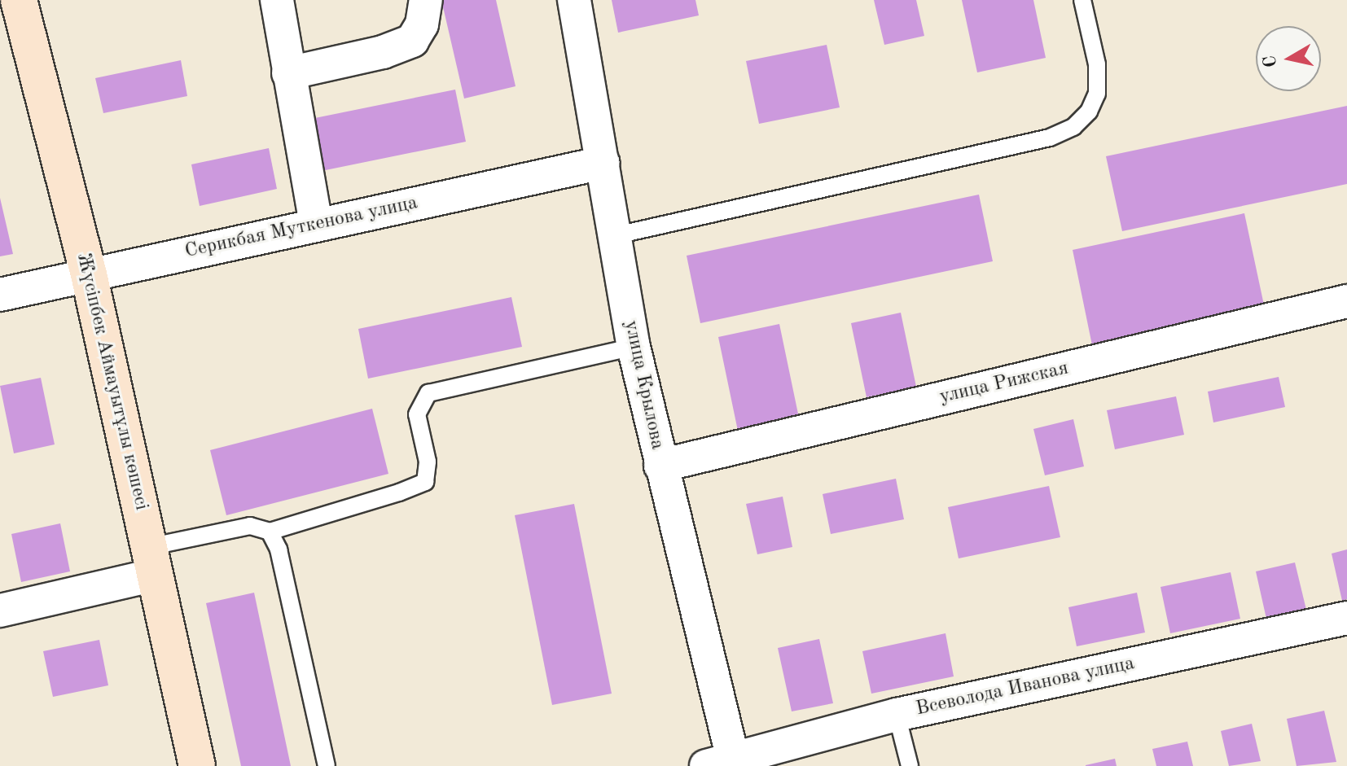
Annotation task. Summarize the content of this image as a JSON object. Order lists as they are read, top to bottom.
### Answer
{
  "streets": {
    "street": [
      "Серикбая Муткенова улица",
      "Жүсіпбек Аймауытұлы көшесі",
      "улица Рижская",
      "улица Крылова",
      "Всеволода Иванова улица"
    ]
  },
  "crossings": [
    ["Серикбая Муткенова улица", "Жүсіпбек Аймауытұлы көшесі"],
    ["Серикбая Муткенова улица", "улица Крылова"],
    ["улица Рижская", "улица Крылова"],
    ["улица Крылова", "Всеволода Иванова улица"]
  ],
  "north": "left"
}
